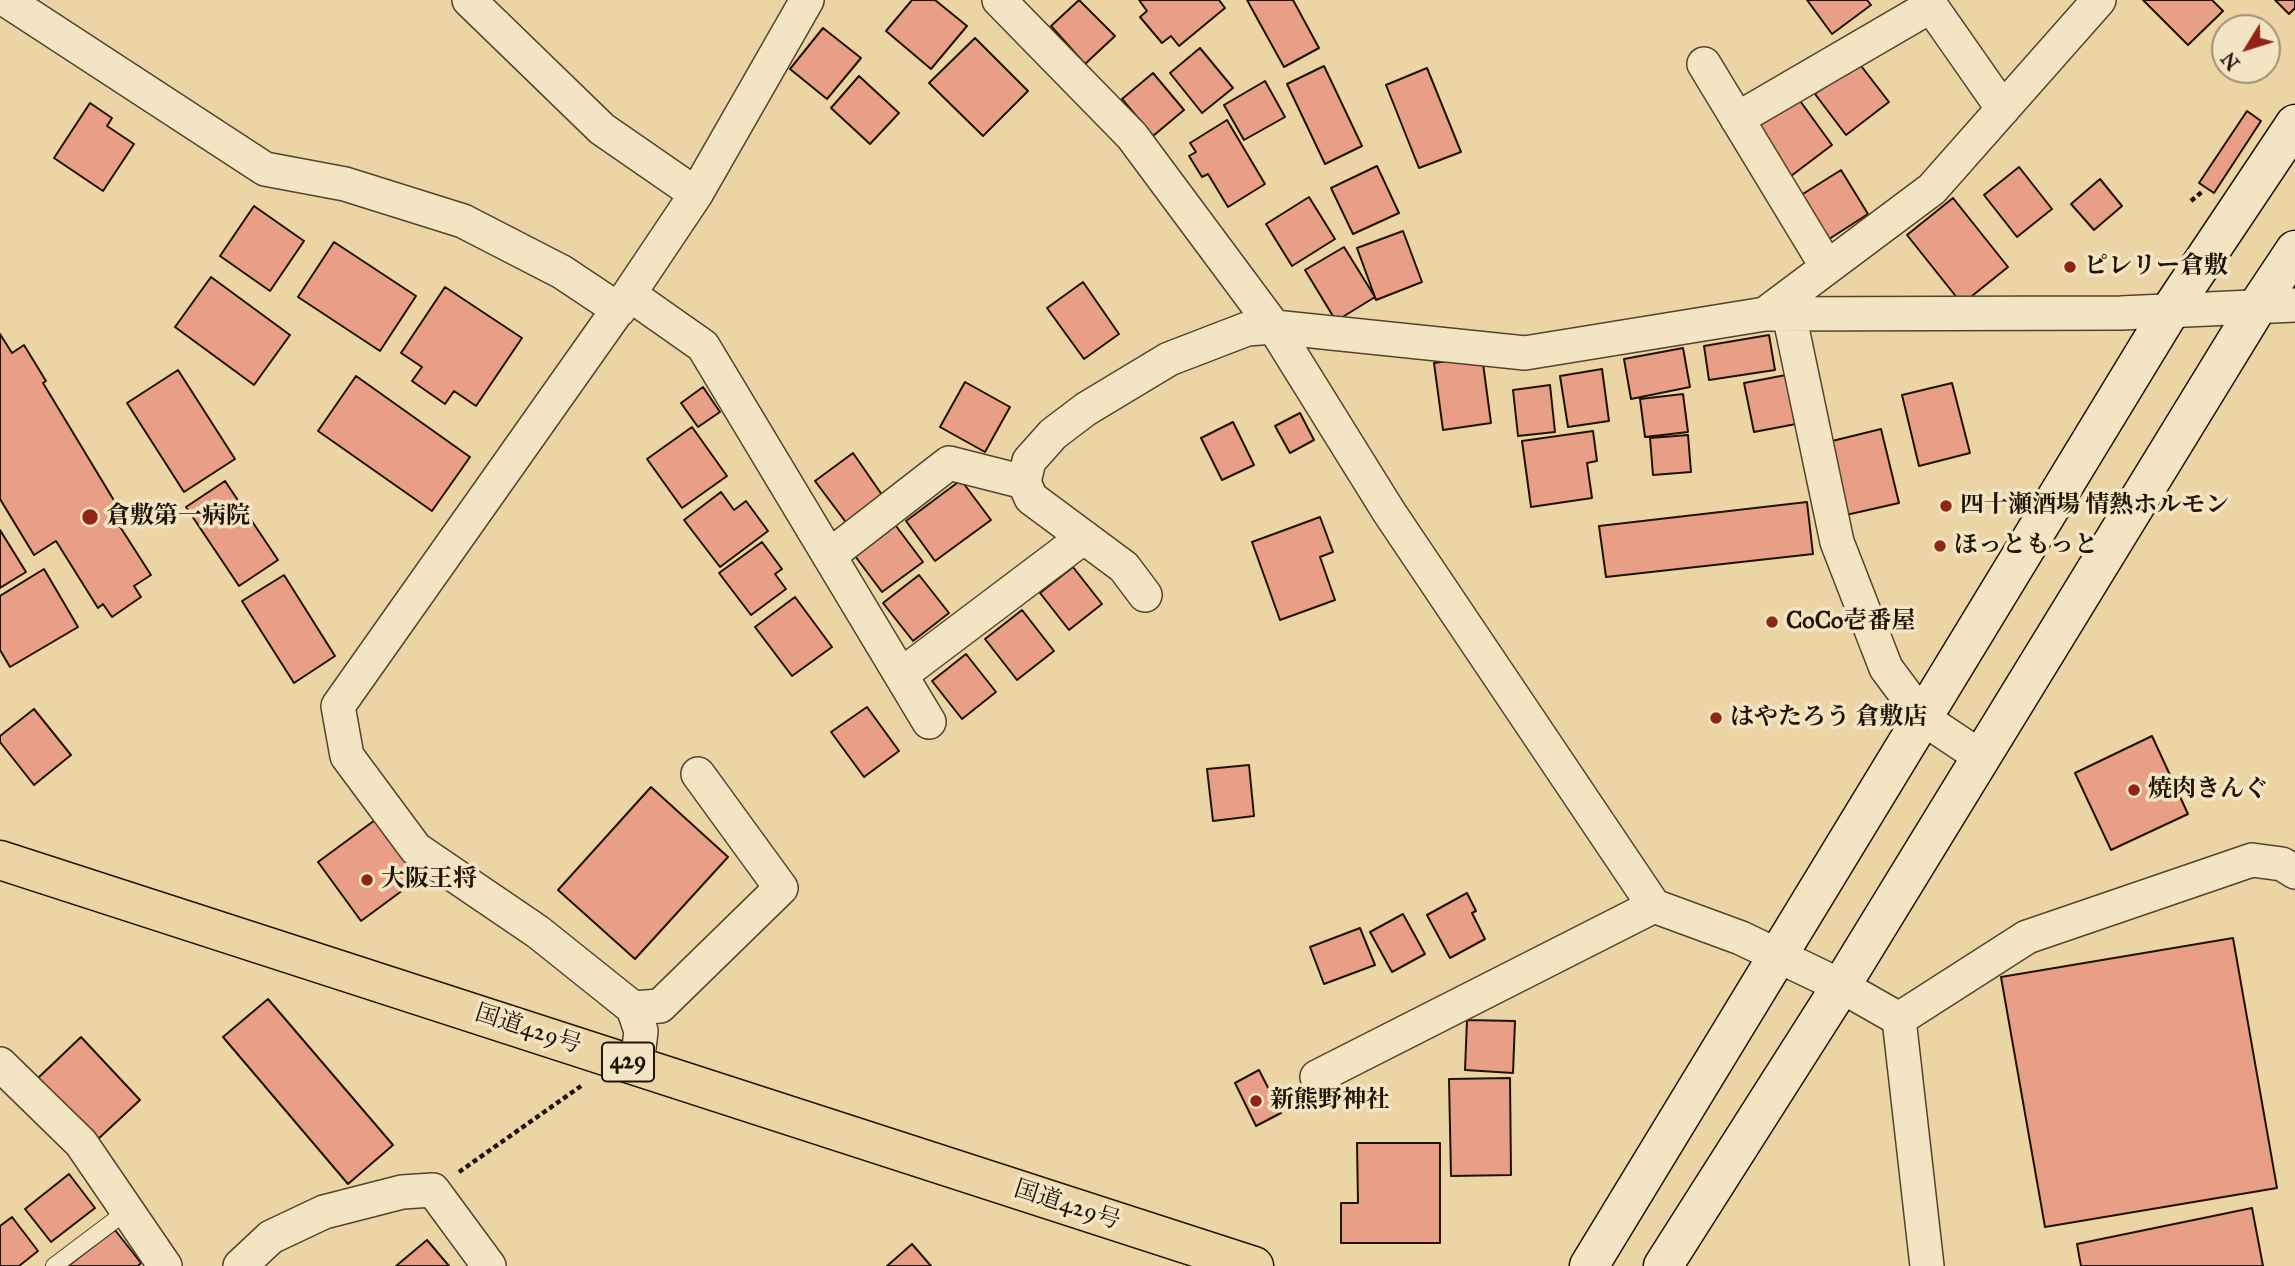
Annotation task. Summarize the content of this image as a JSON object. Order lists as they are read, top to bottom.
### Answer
{
  "streets": {
    "highway": ["国道429号", "429"]
  },
  "places": [
    "ピレリー倉敷",
    "四十瀬酒場 情熱ホルモン",
    "倉敷第一病院",
    "ほっともっと",
    "CoCo壱番屋",
    "はやたろう 倉敷店",
    "焼肉きんぐ",
    "大阪王将",
    "新熊野神社"
  ],
  "north": "bottom left"
}
